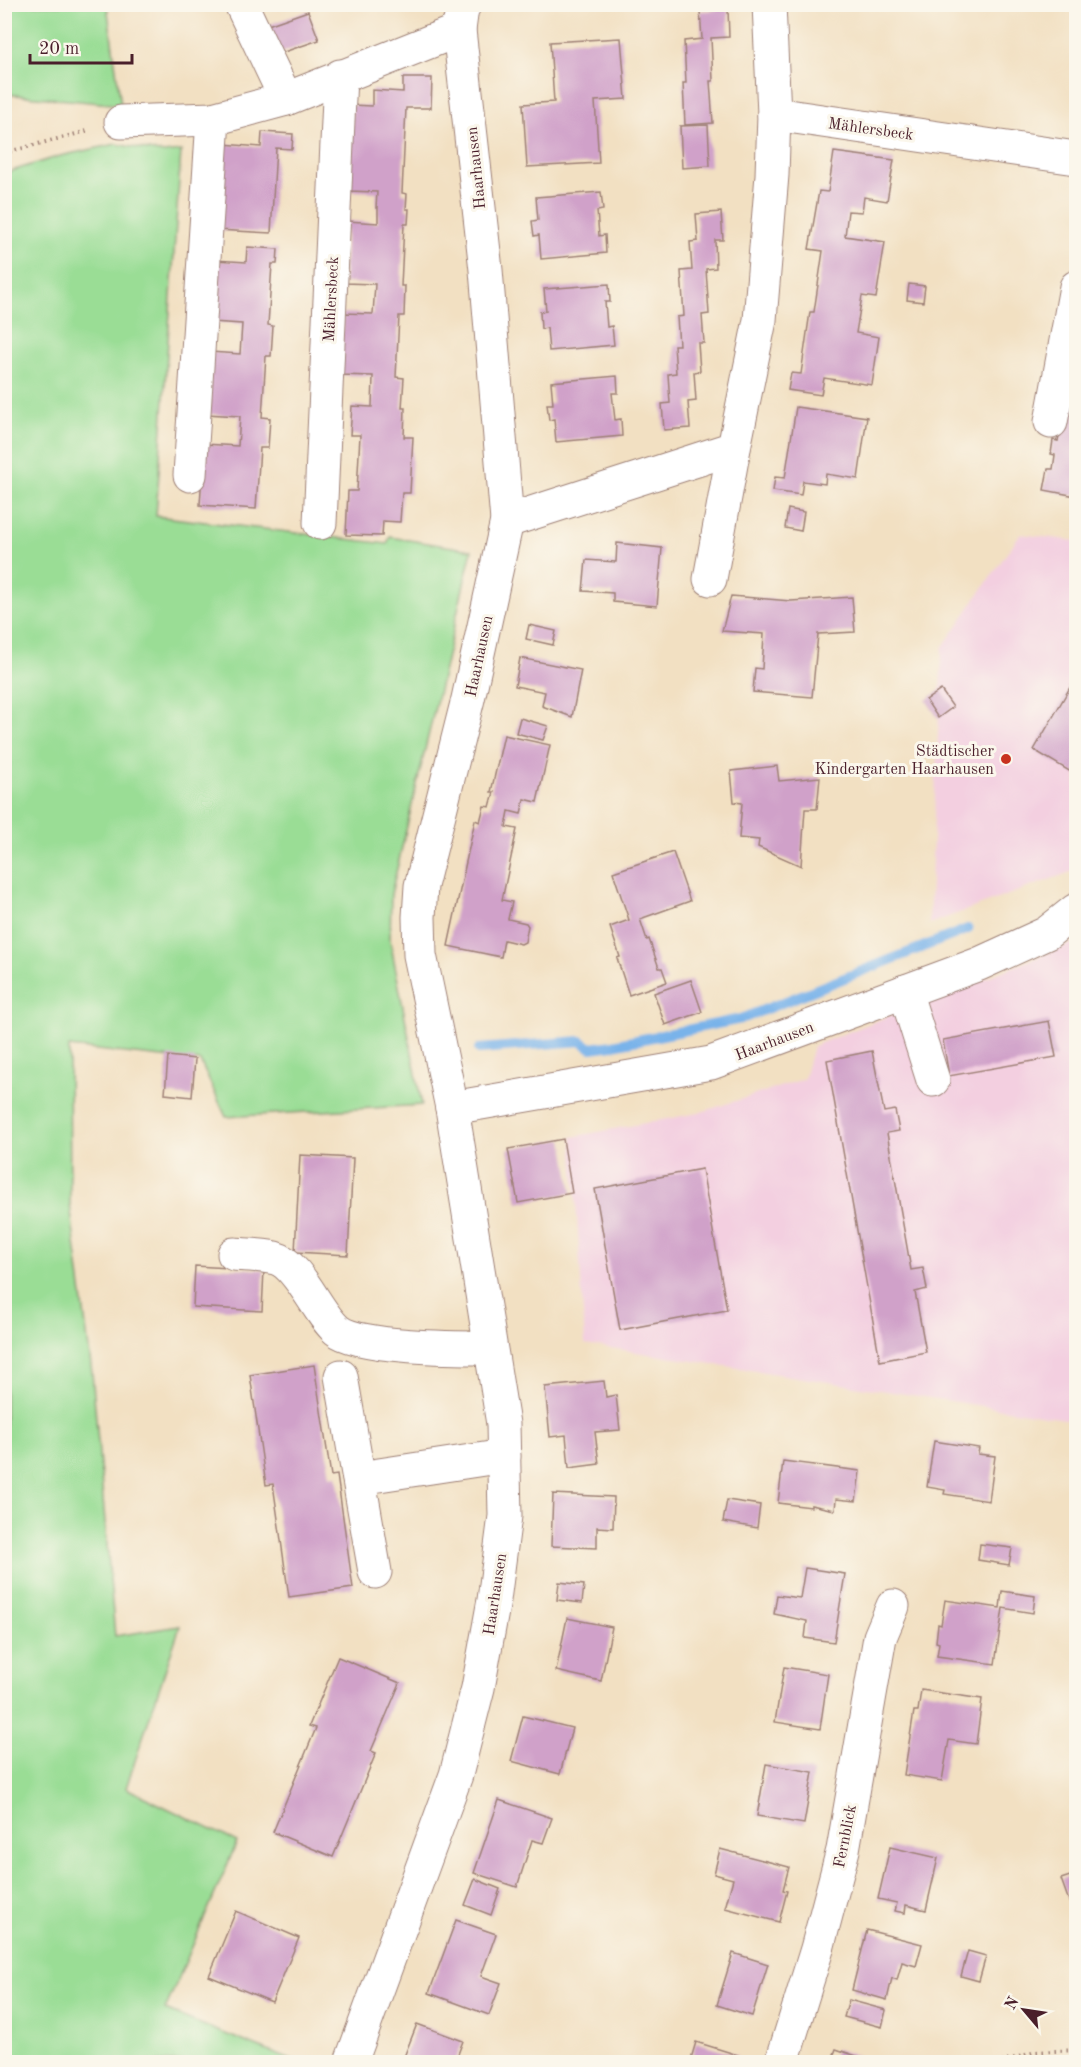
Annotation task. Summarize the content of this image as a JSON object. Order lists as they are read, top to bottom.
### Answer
{
  "streets": {
    "street": ["Mählersbeck", "Haarhausen", "Fernblick"]
  },
  "places": ["Städtischer Kindergarten Haarhausen"],
  "scale_bar": "20 m",
  "north": "top left"
}
